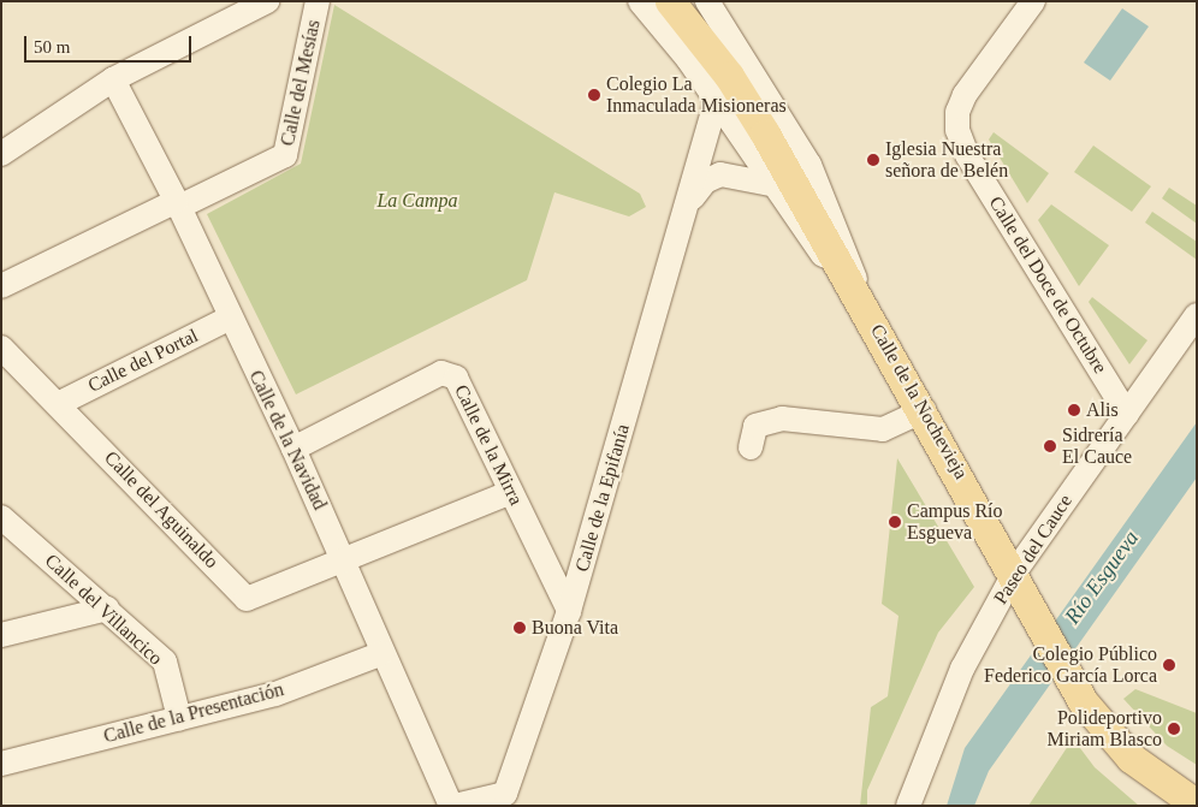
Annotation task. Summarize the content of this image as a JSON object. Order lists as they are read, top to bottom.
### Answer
{
  "streets": {
    "main road": ["Calle de la Nochevieja"],
    "street": [
      "Calle del Mesías",
      "Calle del Doce de Octubre",
      "Calle del Portal",
      "Calle de la Navidad",
      "Calle de la Mirra",
      "Calle de la Epifanía",
      "Calle del Aguinaldo",
      "Paseo del Cauce",
      "Calle del Villancico",
      "Calle de la Presentación"
    ]
  },
  "crossings": [
    ["Calle del Mesías", "Calle de la Navidad"],
    ["Calle del Doce de Octubre", "Paseo del Cauce"],
    ["Calle del Portal", "Calle de la Navidad"],
    ["Calle del Portal", "Calle del Aguinaldo"],
    ["Calle de la Nochevieja", "Calle de la Epifanía"],
    ["Calle de la Nochevieja", "Paseo del Cauce"],
    ["Calle de la Navidad", "Calle de la Mirra"],
    ["Calle de la Navidad", "Calle de la Epifanía"],
    ["Calle de la Navidad", "Calle del Aguinaldo"],
    ["Calle de la Navidad", "Calle de la Presentación"],
    ["Calle de la Mirra", "Calle de la Epifanía"],
    ["Calle del Villancico", "Calle de la Presentación"]
  ],
  "water": ["Río Esgueva"],
  "parks": ["La Campa"],
  "places": [
    "Colegio La Inmaculada Misioneras",
    "Iglesia Nuestra señora de Belén",
    "Alis",
    "Sidrería El Cauce",
    "Campus Río Esgueva",
    "Buona Vita",
    "Colegio Público Federico García Lorca",
    "Polideportivo Miriam Blasco"
  ],
  "scale_bar": "50 m"
}
